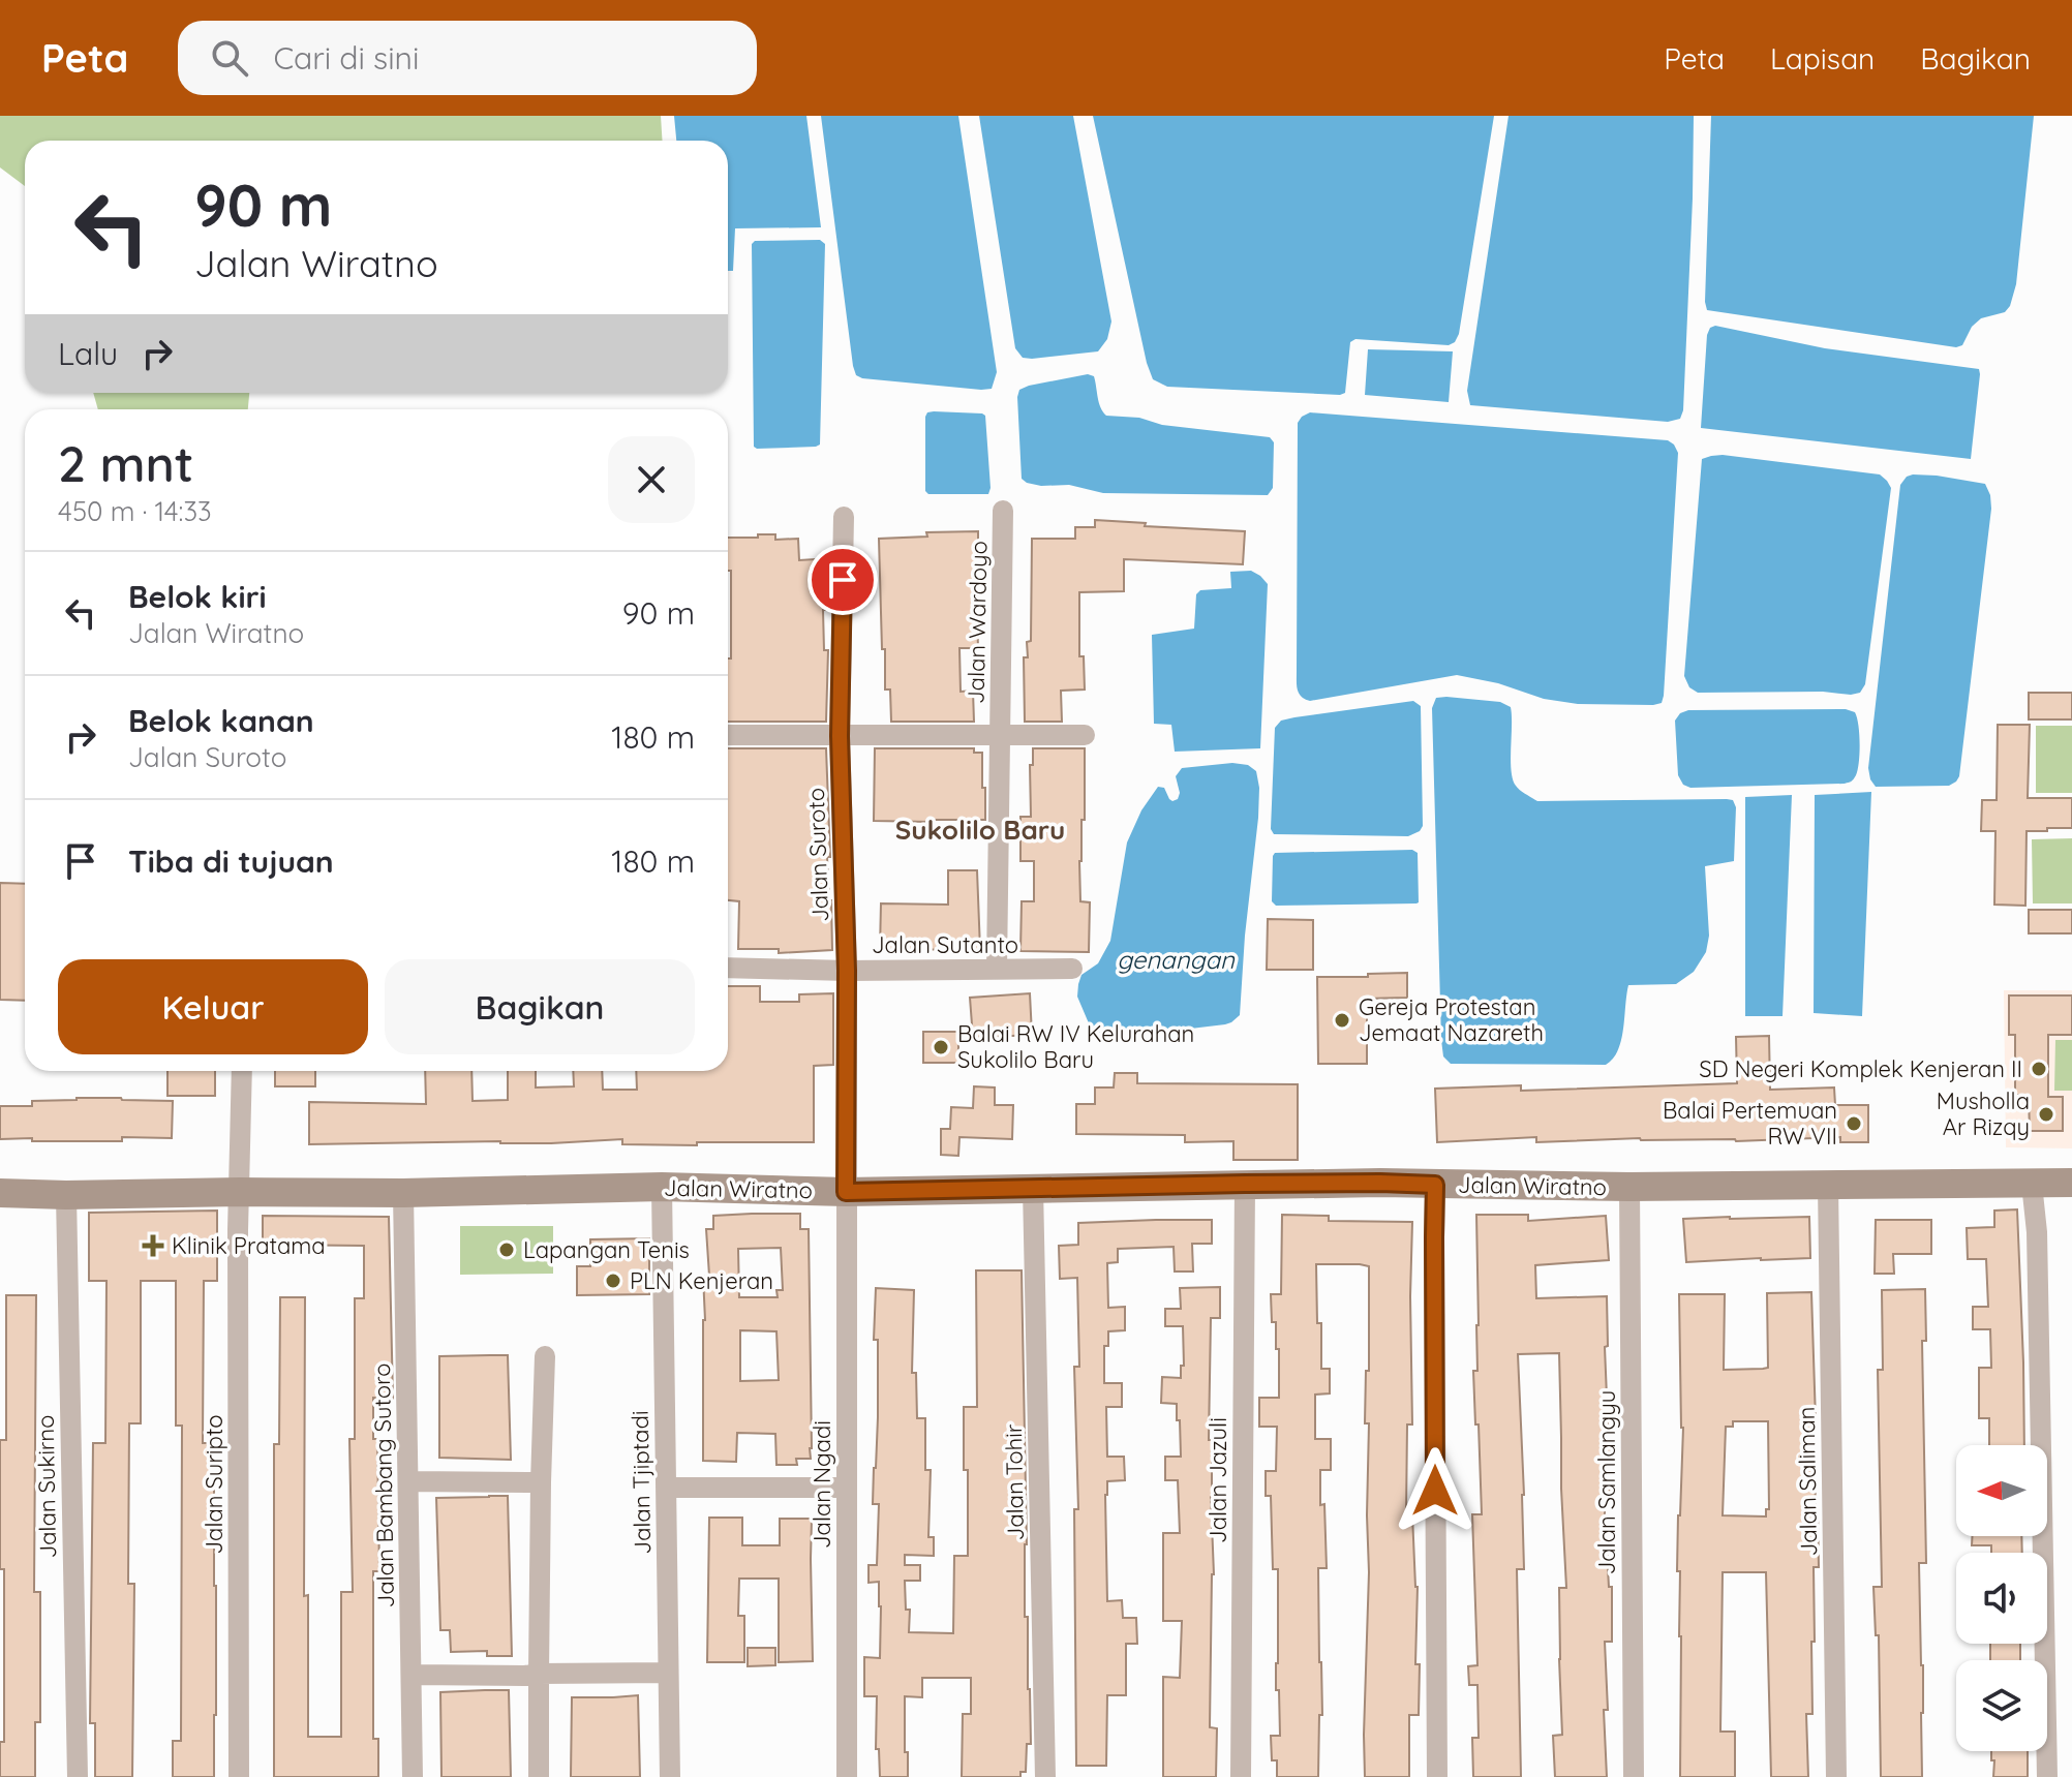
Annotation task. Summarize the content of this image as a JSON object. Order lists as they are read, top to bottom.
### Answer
{
  "streets": {
    "main road": ["Jalan Wiratno"],
    "street": [
      "Jalan Wardoyo",
      "Jalan Suroto",
      "Jalan Sutanto",
      "Jalan Jazuli",
      "Jalan Saliman",
      "Jalan Tjiptadi",
      "Jalan Tohir",
      "Jalan Samlangyu",
      "Jalan Suripto",
      "Jalan Ngadi",
      "Jalan Bambang Sutoro",
      "Jalan Sukirno"
    ]
  },
  "crossings": [
    ["Jalan Wardoyo", "Jalan Sutanto"],
    ["Jalan Suroto", "Jalan Sutanto"],
    ["Jalan Suroto", "Jalan Wiratno"],
    ["Jalan Suroto", "Jalan Ngadi"],
    ["Jalan Wiratno", "Jalan Jazuli"],
    ["Jalan Wiratno", "Jalan Saliman"],
    ["Jalan Wiratno", "Jalan Tjiptadi"],
    ["Jalan Wiratno", "Jalan Tohir"],
    ["Jalan Wiratno", "Jalan Samlangyu"],
    ["Jalan Wiratno", "Jalan Suripto"],
    ["Jalan Wiratno", "Jalan Ngadi"],
    ["Jalan Wiratno", "Jalan Bambang Sutoro"],
    ["Jalan Wiratno", "Jalan Sukirno"]
  ],
  "districts": ["Sukolilo Baru"],
  "water": ["genangan"],
  "places": {
    "other": [
      "Gereja Protestan Jemaat Nazareth",
      "Balai RW IV Kelurahan Sukolilo Baru",
      "SD Negeri Komplek Kenjeran II",
      "Musholla Ar Rizqy",
      "Balai Pertemuan RW VII",
      "Lapangan Tenis",
      "PLN Kenjeran"
    ],
    "health": ["Klinik Pratama"]
  },
  "north": "left",
  "page": {
    "header": "Peta",
    "search": "Cari di sini",
    "nav": ["Peta", "Lapisan", "Bagikan"],
    "turn": ["90 m", "Jalan Wiratno"],
    "then": "Lalu",
    "heading": ["2 mnt", "450 m · 14:33"],
    "list": [
      {
        "name": "Belok kiri",
        "note": "Jalan Wiratno",
        "value": "90 m"
      },
      {
        "name": "Belok kanan",
        "note": "Jalan Suroto",
        "value": "180 m"
      },
      {
        "name": "Tiba di tujuan",
        "value": "180 m"
      }
    ],
    "buttons": ["Keluar", "Bagikan"]
  }
}
